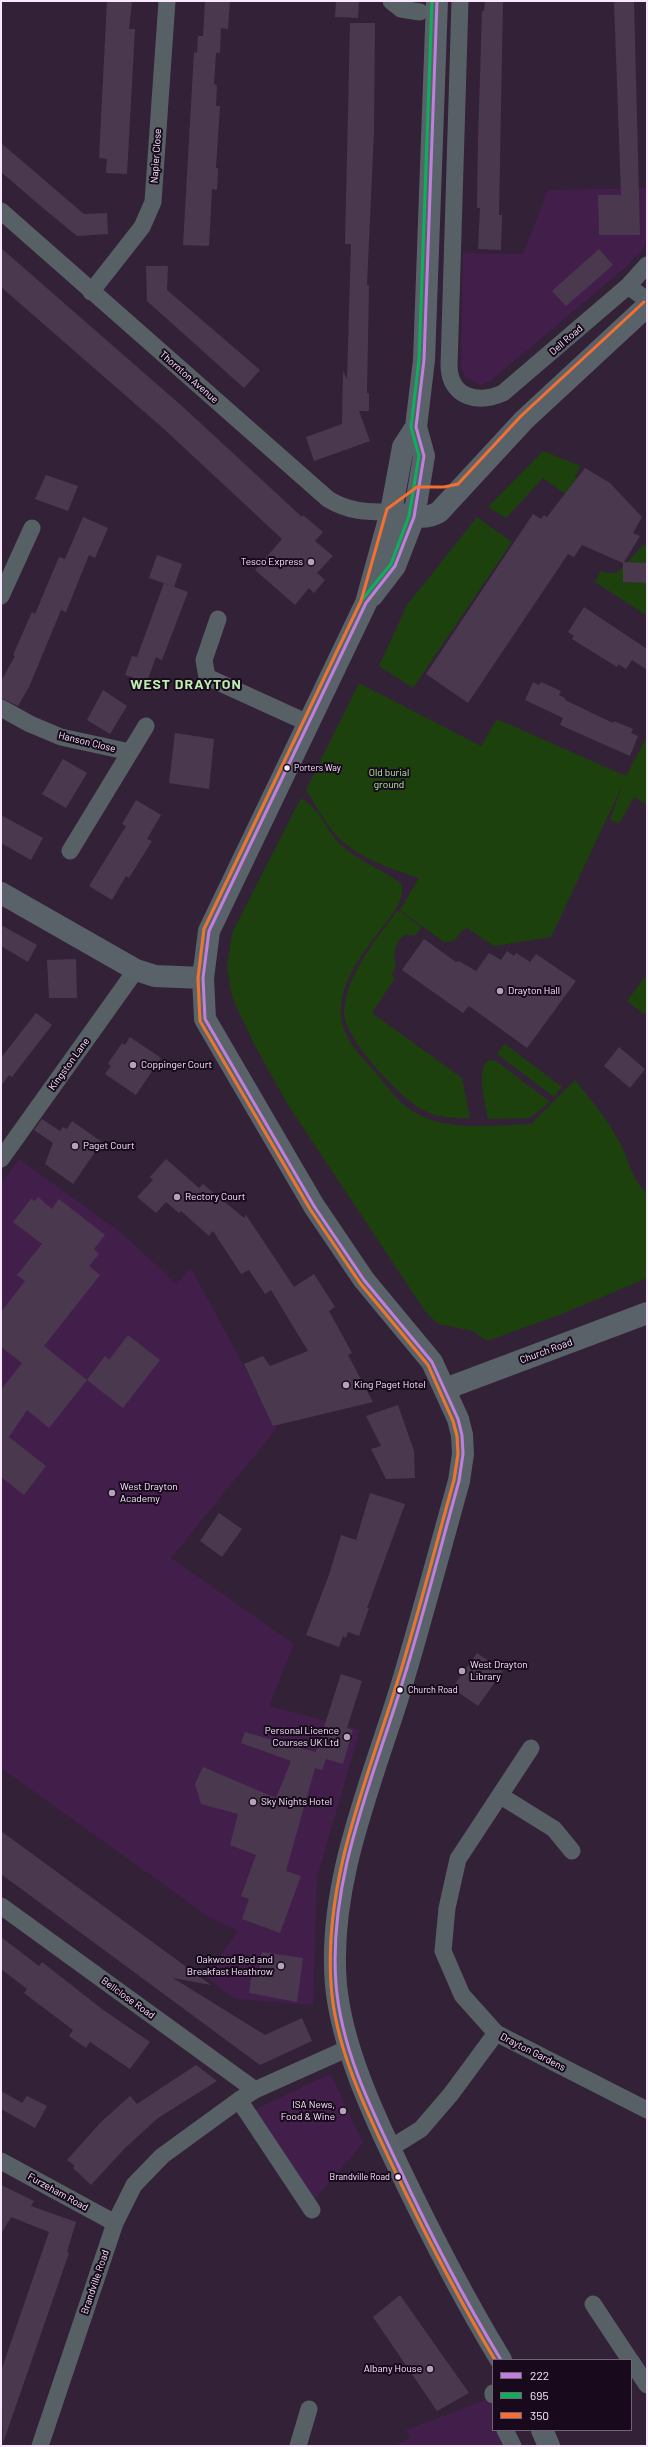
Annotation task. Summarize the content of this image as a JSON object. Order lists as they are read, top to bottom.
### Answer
{
  "streets": {
    "street": [
      "Napier Close",
      "Dell Road",
      "Thornton Avenue",
      "Hanson Close",
      "Kingston Lane",
      "Church Road",
      "Bellclose Road",
      "Drayton Gardens",
      "Furzeham Road",
      "Brandville Road"
    ]
  },
  "crossings": [
    ["Napier Close", "Thornton Avenue"],
    ["Bellclose Road", "Brandville Road"],
    ["Furzeham Road", "Brandville Road"]
  ],
  "districts": ["WEST DRAYTON"],
  "parks": ["Old burial ground"],
  "places": [
    "Tesco Express",
    "Porters Way",
    "Drayton Hall",
    "Coppinger Court",
    "Paget Court",
    "Rectory Court",
    "King Paget Hotel",
    "West Drayton Academy",
    "West Drayton Library",
    "Church Road",
    "Personal Licence Courses UK Ltd",
    "Sky Nights Hotel",
    "Oakwood Bed and Breakfast Heathrow",
    "ISA News, Food & Wine",
    "Brandville Road",
    "Albany House"
  ],
  "lines": ["transit line 222", "transit line 695", "transit line 350"],
  "legend": ["222", "695", "350"]
}
